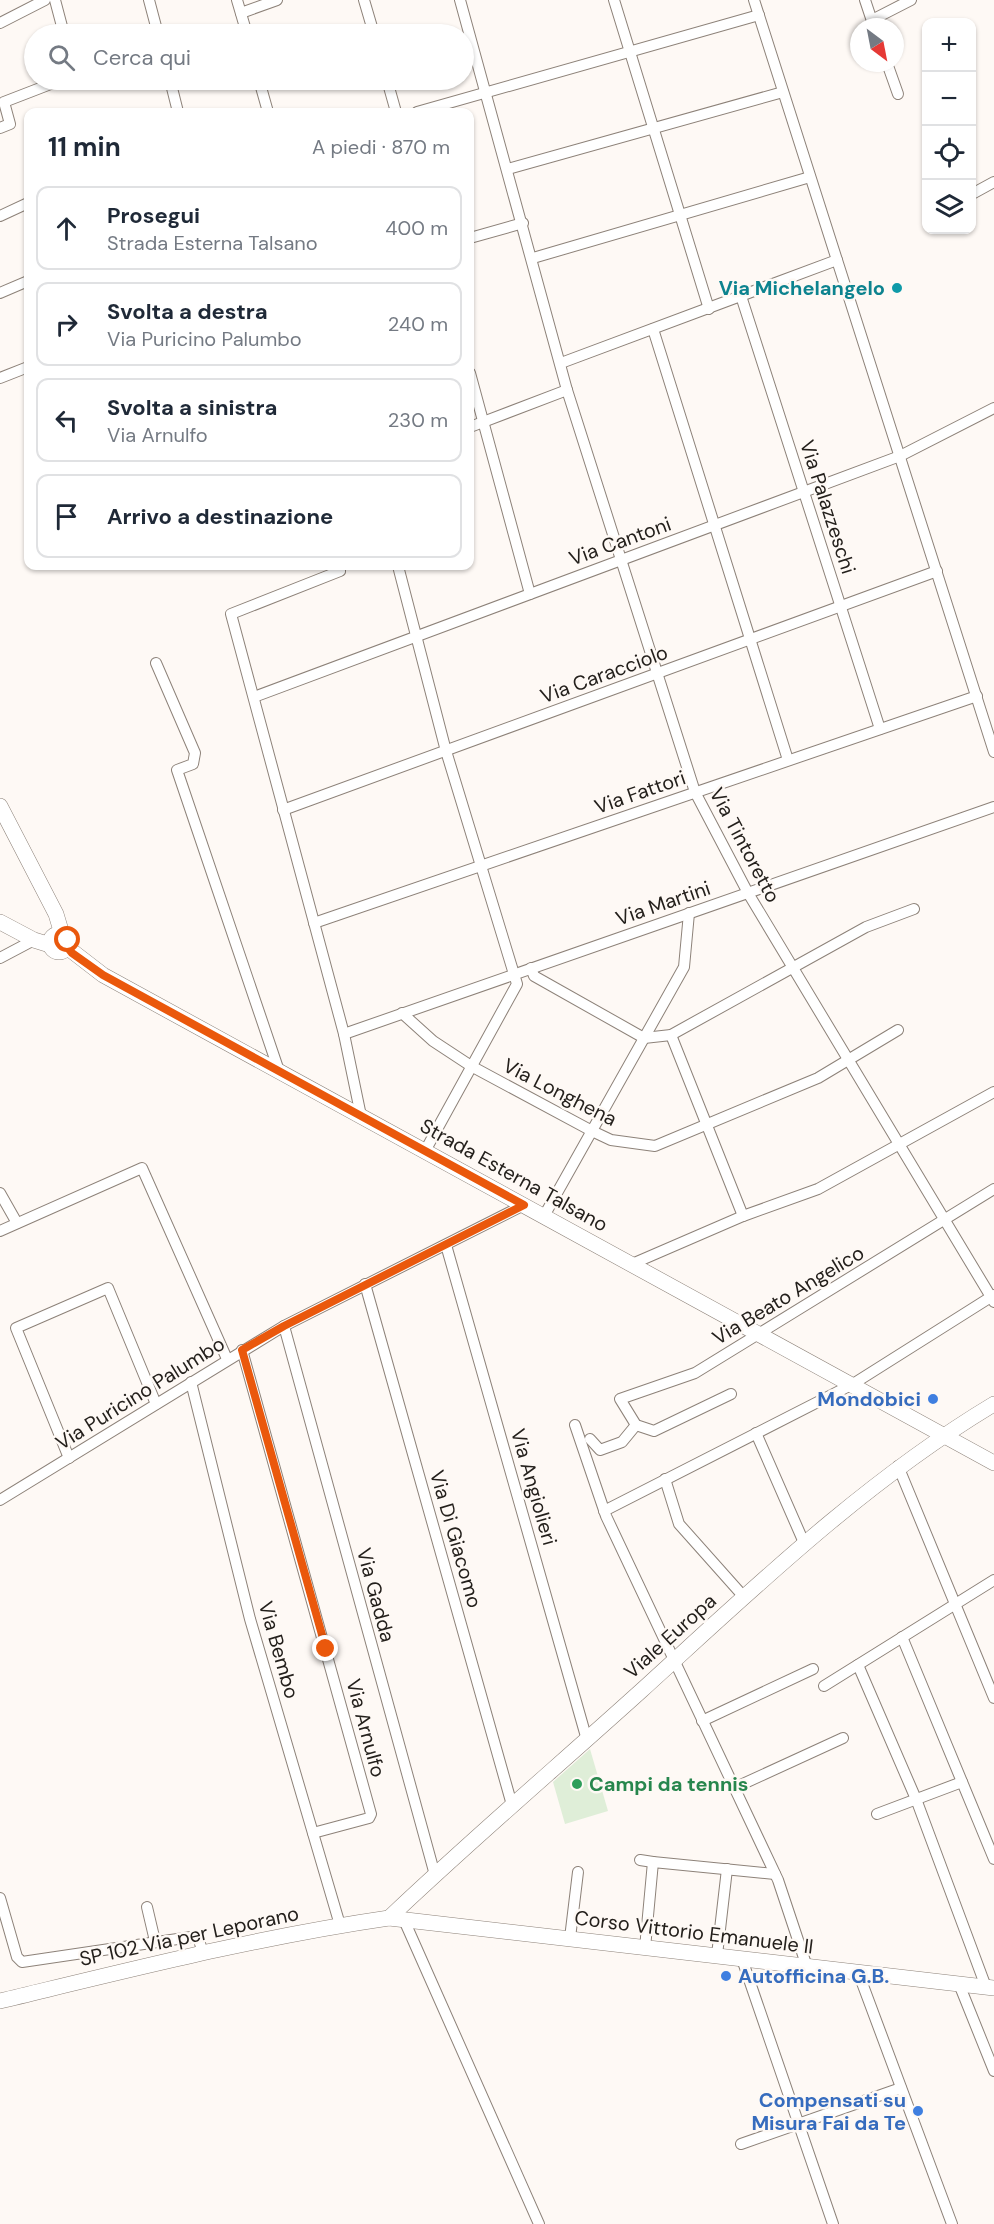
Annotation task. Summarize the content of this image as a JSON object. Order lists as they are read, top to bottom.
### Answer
{
  "streets": {
    "street": [
      "Via Palazzeschi",
      "Via Cantoni",
      "Via Caracciolo",
      "Via Fattori",
      "Via Tintoretto",
      "Via Martini",
      "Via Longhena",
      "Strada Esterna Talsano",
      "Via Beato Angelico",
      "Via Puricino Palumbo",
      "Via Angiolieri",
      "Via Di Giacomo",
      "Via Gadda",
      "Viale Europa",
      "Via Bembo",
      "Via Arnulfo",
      "Corso Vittorio Emanuele II",
      "SP 102 Via per Leporano"
    ]
  },
  "crossings": [
    ["Via Palazzeschi", "Via Cantoni"],
    ["Via Palazzeschi", "Via Caracciolo"],
    ["Via Palazzeschi", "Via Fattori"],
    ["Via Cantoni", "Via Tintoretto"],
    ["Via Caracciolo", "Via Tintoretto"],
    ["Via Fattori", "Via Tintoretto"],
    ["Via Tintoretto", "Via Martini"],
    ["Via Tintoretto", "Via Longhena"],
    ["Via Tintoretto", "Via Beato Angelico"],
    ["Via Martini", "Via Longhena"],
    ["Strada Esterna Talsano", "Via Beato Angelico"],
    ["Strada Esterna Talsano", "Via Puricino Palumbo"],
    ["Strada Esterna Talsano", "Viale Europa"],
    ["Via Puricino Palumbo", "Via Angiolieri"],
    ["Via Puricino Palumbo", "Via Di Giacomo"],
    ["Via Puricino Palumbo", "Via Gadda"],
    ["Via Puricino Palumbo", "Via Bembo"],
    ["Via Puricino Palumbo", "Via Arnulfo"],
    ["Via Angiolieri", "Viale Europa"],
    ["Via Di Giacomo", "Viale Europa"],
    ["Via Gadda", "Viale Europa"],
    ["Viale Europa", "Corso Vittorio Emanuele II"],
    ["Viale Europa", "SP 102 Via per Leporano"],
    ["Via Bembo", "Via Arnulfo"],
    ["Via Bembo", "SP 102 Via per Leporano"],
    ["Corso Vittorio Emanuele II", "SP 102 Via per Leporano"]
  ],
  "places": [
    "Via Michelangelo",
    "Mondobici",
    "Campi da tennis",
    "Autofficina G.B.",
    "Compensati su Misura Fai da Te"
  ],
  "north": "bottom right",
  "page": {
    "map_buttons": ["+", "−"],
    "search": "Cerca qui",
    "heading": ["11 min", "A piedi · 870 m"],
    "list": [
      ["Prosegui", "Strada Esterna Talsano", "400 m"],
      ["Svolta a destra", "Via Puricino Palumbo", "240 m"],
      ["Svolta a sinistra", "Via Arnulfo", "230 m"],
      "Arrivo a destinazione"
    ]
  }
}
